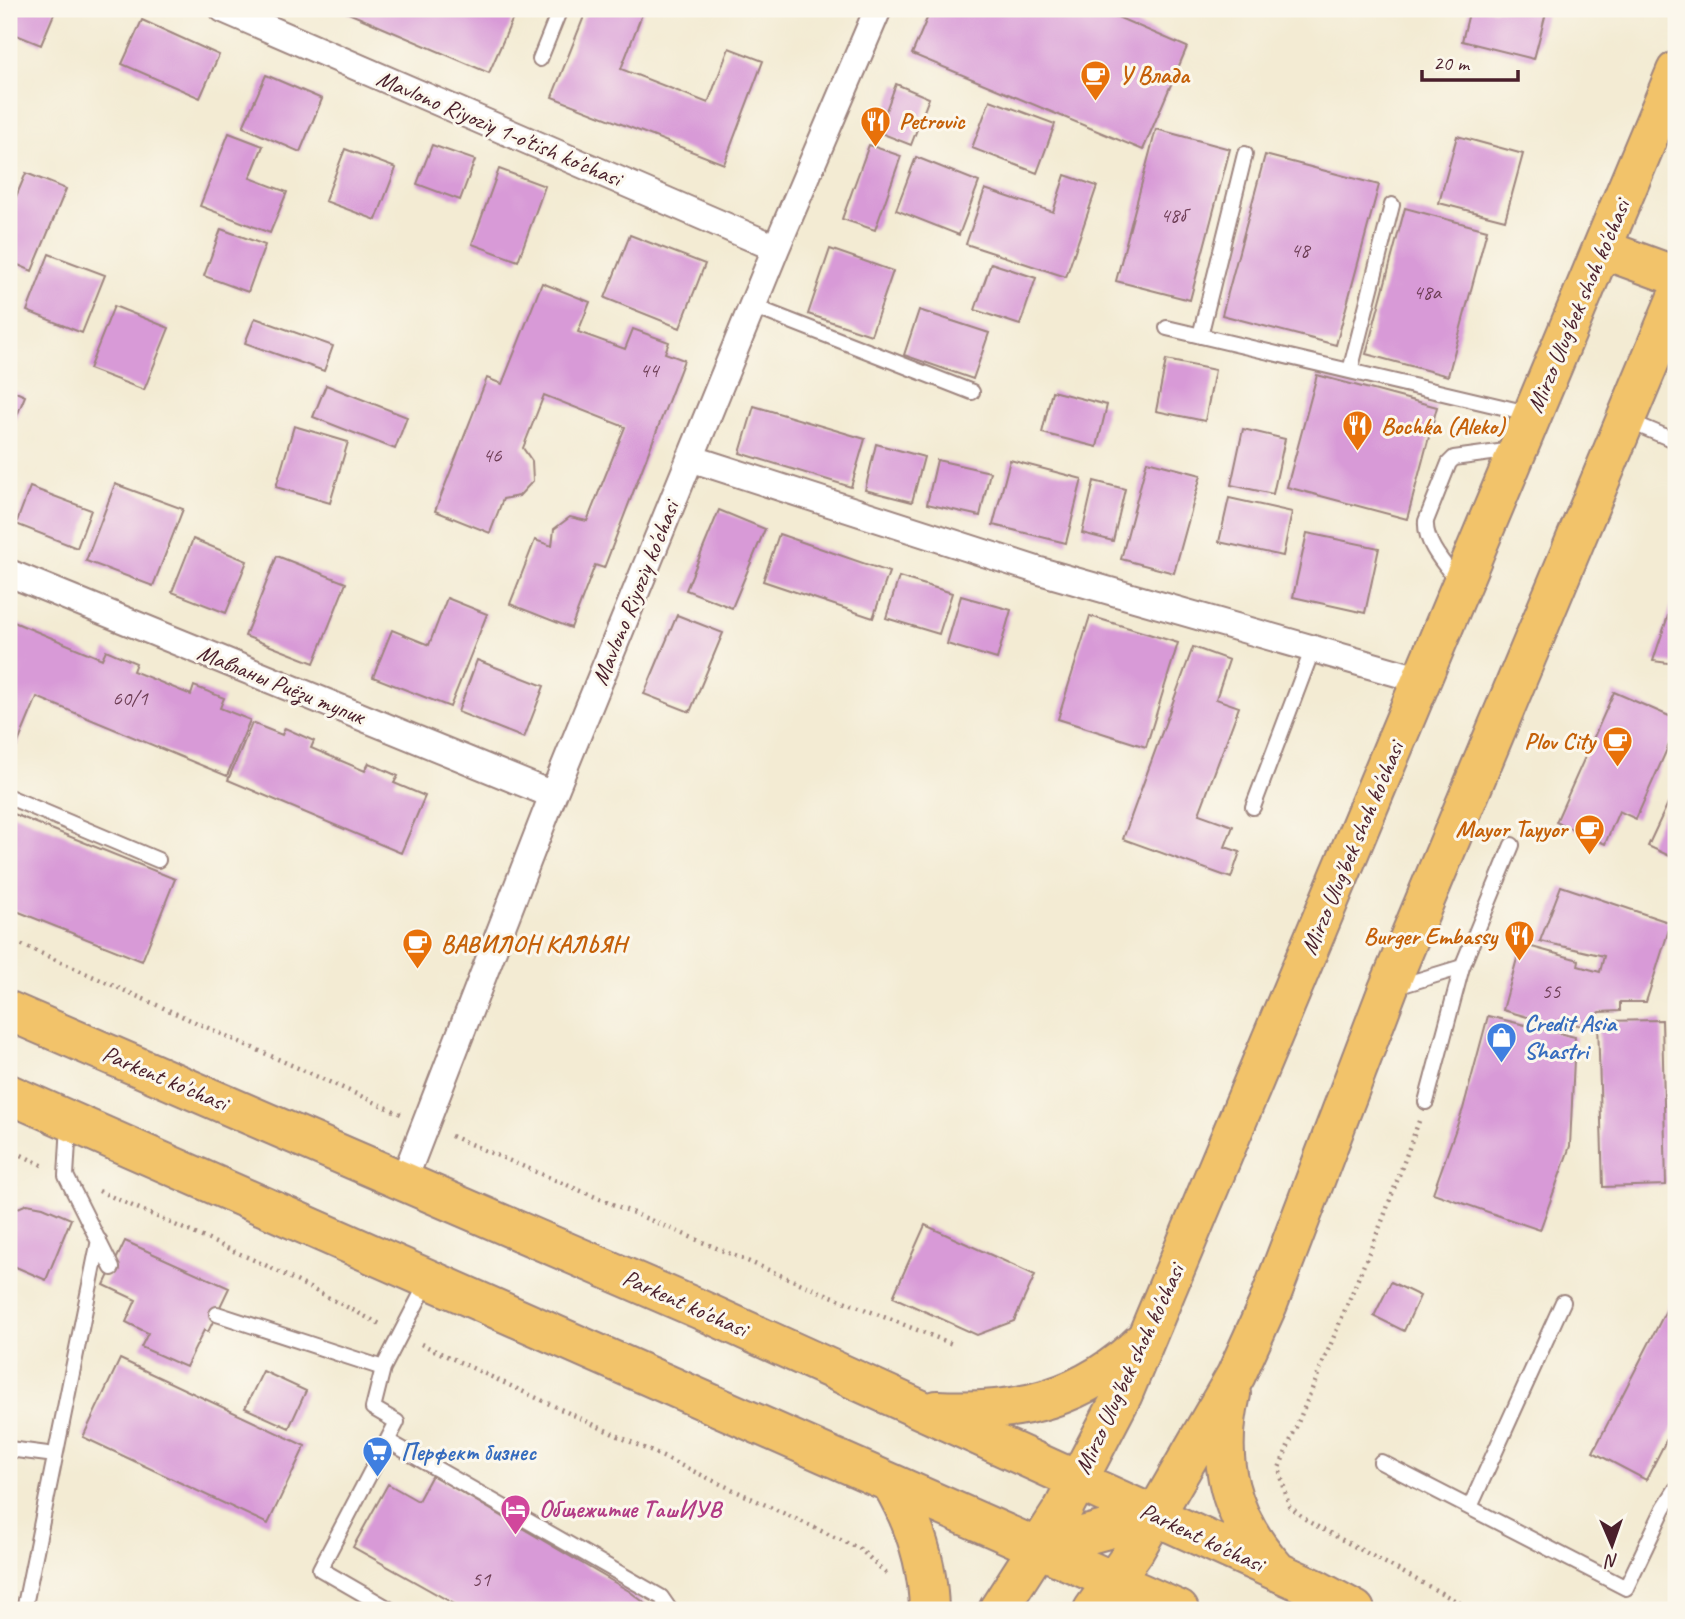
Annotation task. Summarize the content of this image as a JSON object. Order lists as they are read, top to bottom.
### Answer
{
  "streets": {
    "main road": ["Mirzo Ulug'bek shoh ko'chasi", "Parkent ko'chasi"],
    "street": ["Mavlono Riyoziy 1-o'tish ko'chasi", "Mavlono Riyoziy ko'chasi", "Мавланы Риёзи тупик"]
  },
  "crossings": [
    ["Mavlono Riyoziy 1-o'tish ko'chasi", "Mavlono Riyoziy ko'chasi"],
    ["Mirzo Ulug'bek shoh ko'chasi", "Parkent ko'chasi"],
    ["Mavlono Riyoziy ko'chasi", "Мавланы Риёзи тупик"],
    ["Mavlono Riyoziy ko'chasi", "Parkent ko'chasi"]
  ],
  "places": {
    "cafe": [
      "У Влада",
      "Plov City",
      "Mayor Tayyor",
      "ВАВИЛОН КАЛЬЯН"
    ],
    "restaurant": ["Petrovic", "Bochka (Aleko)", "Burger Embassy"],
    "shop": ["Credit Asia Shastri"],
    "supermarket": ["Перфект бизнес"],
    "hotel": ["Общежитие ТашИУВ"]
  },
  "house_numbers": [
    "48б",
    "48",
    "48а",
    "44",
    "46",
    "60/1",
    "55",
    "51"
  ],
  "scale_bar": "20 m",
  "north": "bottom"
}
